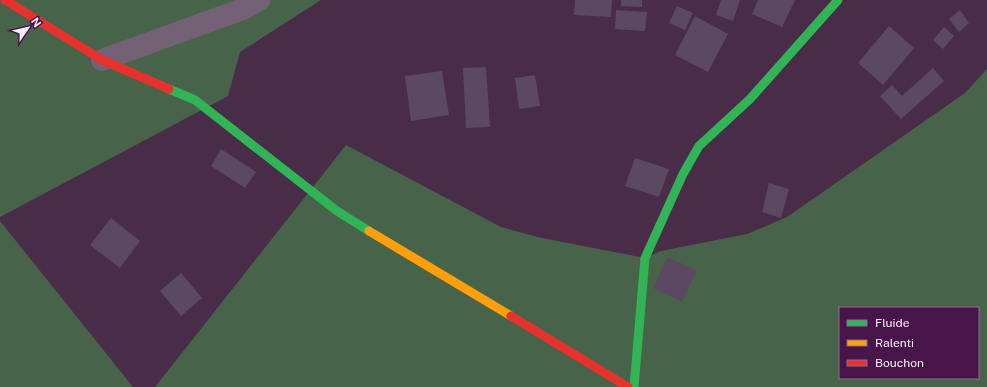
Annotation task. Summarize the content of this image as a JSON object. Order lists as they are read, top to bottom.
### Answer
{
  "legend": ["Fluide", "Ralenti", "Bouchon"],
  "north": "top right"
}
